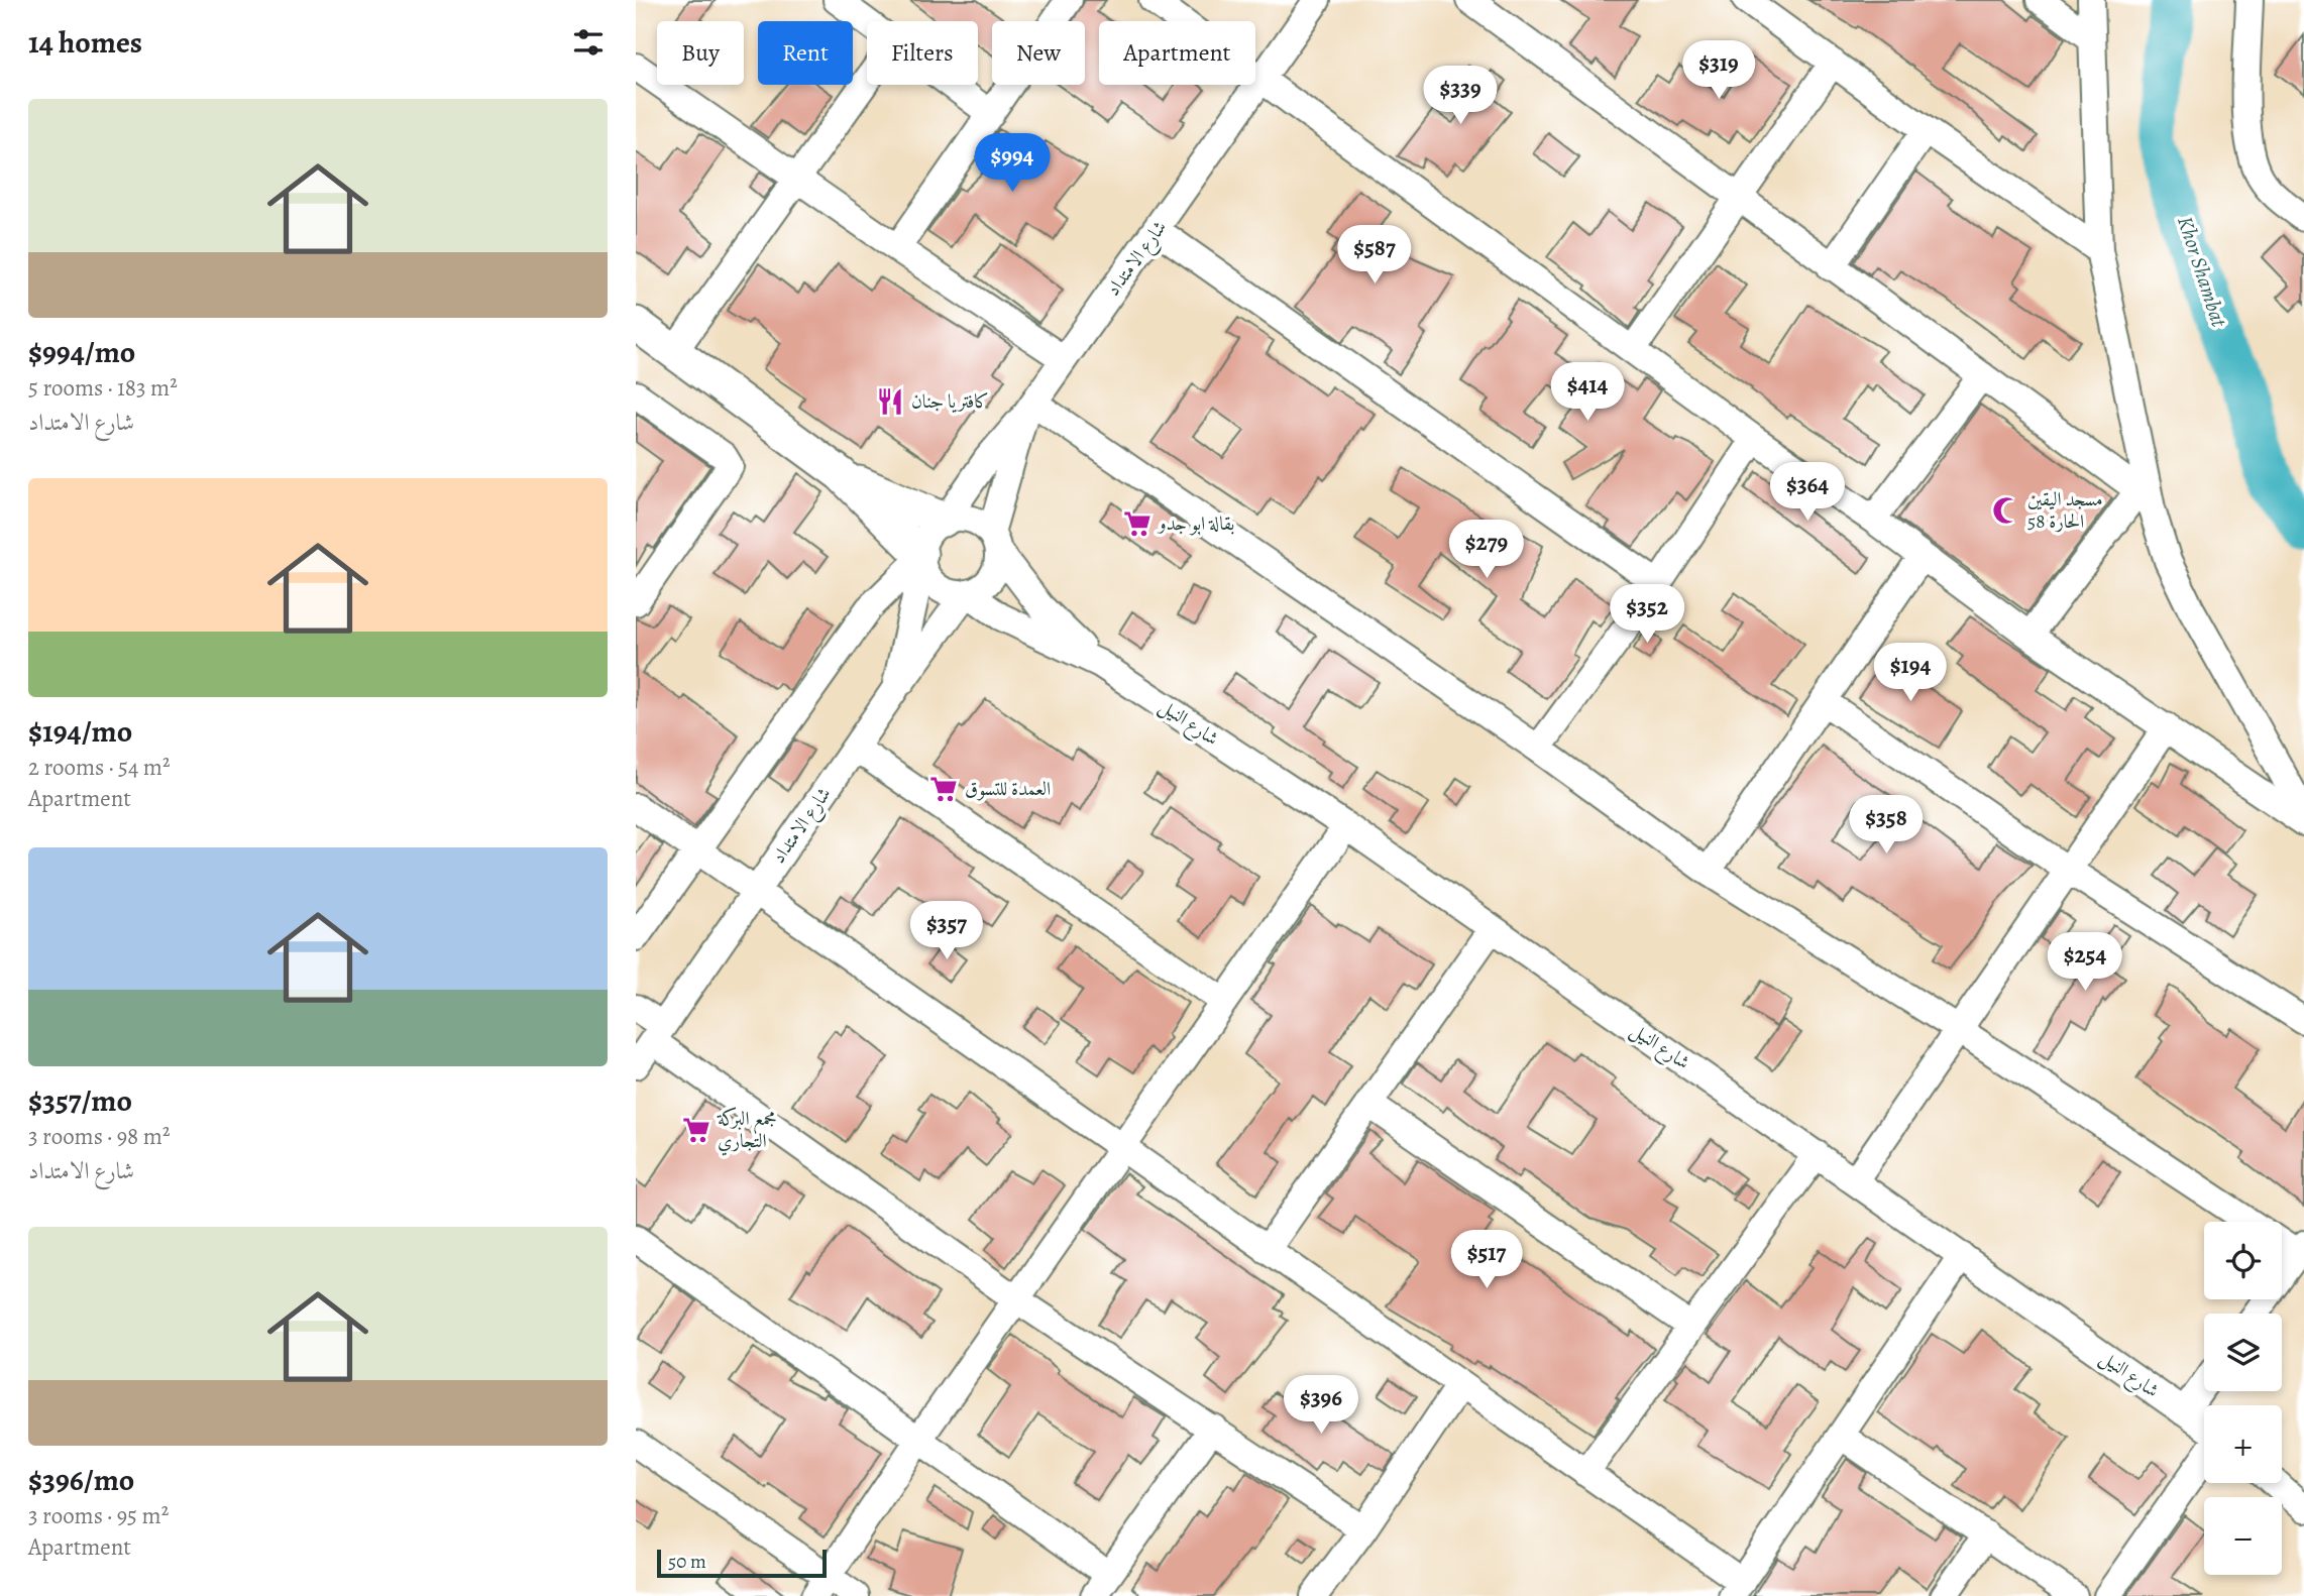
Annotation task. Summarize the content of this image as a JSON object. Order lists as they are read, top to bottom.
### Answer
{
  "streets": {
    "street": ["شارع الامتداد", "شارع النيل"]
  },
  "crossings": [
    ["شارع الامتداد", "شارع النيل"]
  ],
  "water": ["Khor Shambat"],
  "places": {
    "restaurant": ["كافتريا جنان"],
    "mosque": ["مسجد اليقين الحارة 58"],
    "supermarket": ["بقالة ابو جدو", "العمدة للتسوق", "مجمع البركة التجاري"]
  },
  "scale_bar": "50 m",
  "page": {
    "heading": "14 homes",
    "chip": [
      "Buy",
      "Rent",
      "Filters",
      "New",
      "Apartment"
    ],
    "price": [
      "$319",
      "$339",
      "$994",
      "$587",
      "$414",
      "$364",
      "$279",
      "$352",
      "$194",
      "$358",
      "$357",
      "$254",
      "$517",
      "$396"
    ],
    "list": [
      {
        "name": "$994/mo",
        "note": "5 rooms · 183 m² · شارع الامتداد"
      },
      {
        "name": "$194/mo",
        "note": "2 rooms · 54 m² · Apartment"
      },
      {
        "name": "$357/mo",
        "note": "3 rooms · 98 m² · شارع الامتداد"
      },
      {
        "name": "$396/mo",
        "note": "3 rooms · 95 m² · Apartment"
      }
    ],
    "map_buttons": ["+", "−"],
    "scale": "50 m"
  }
}
